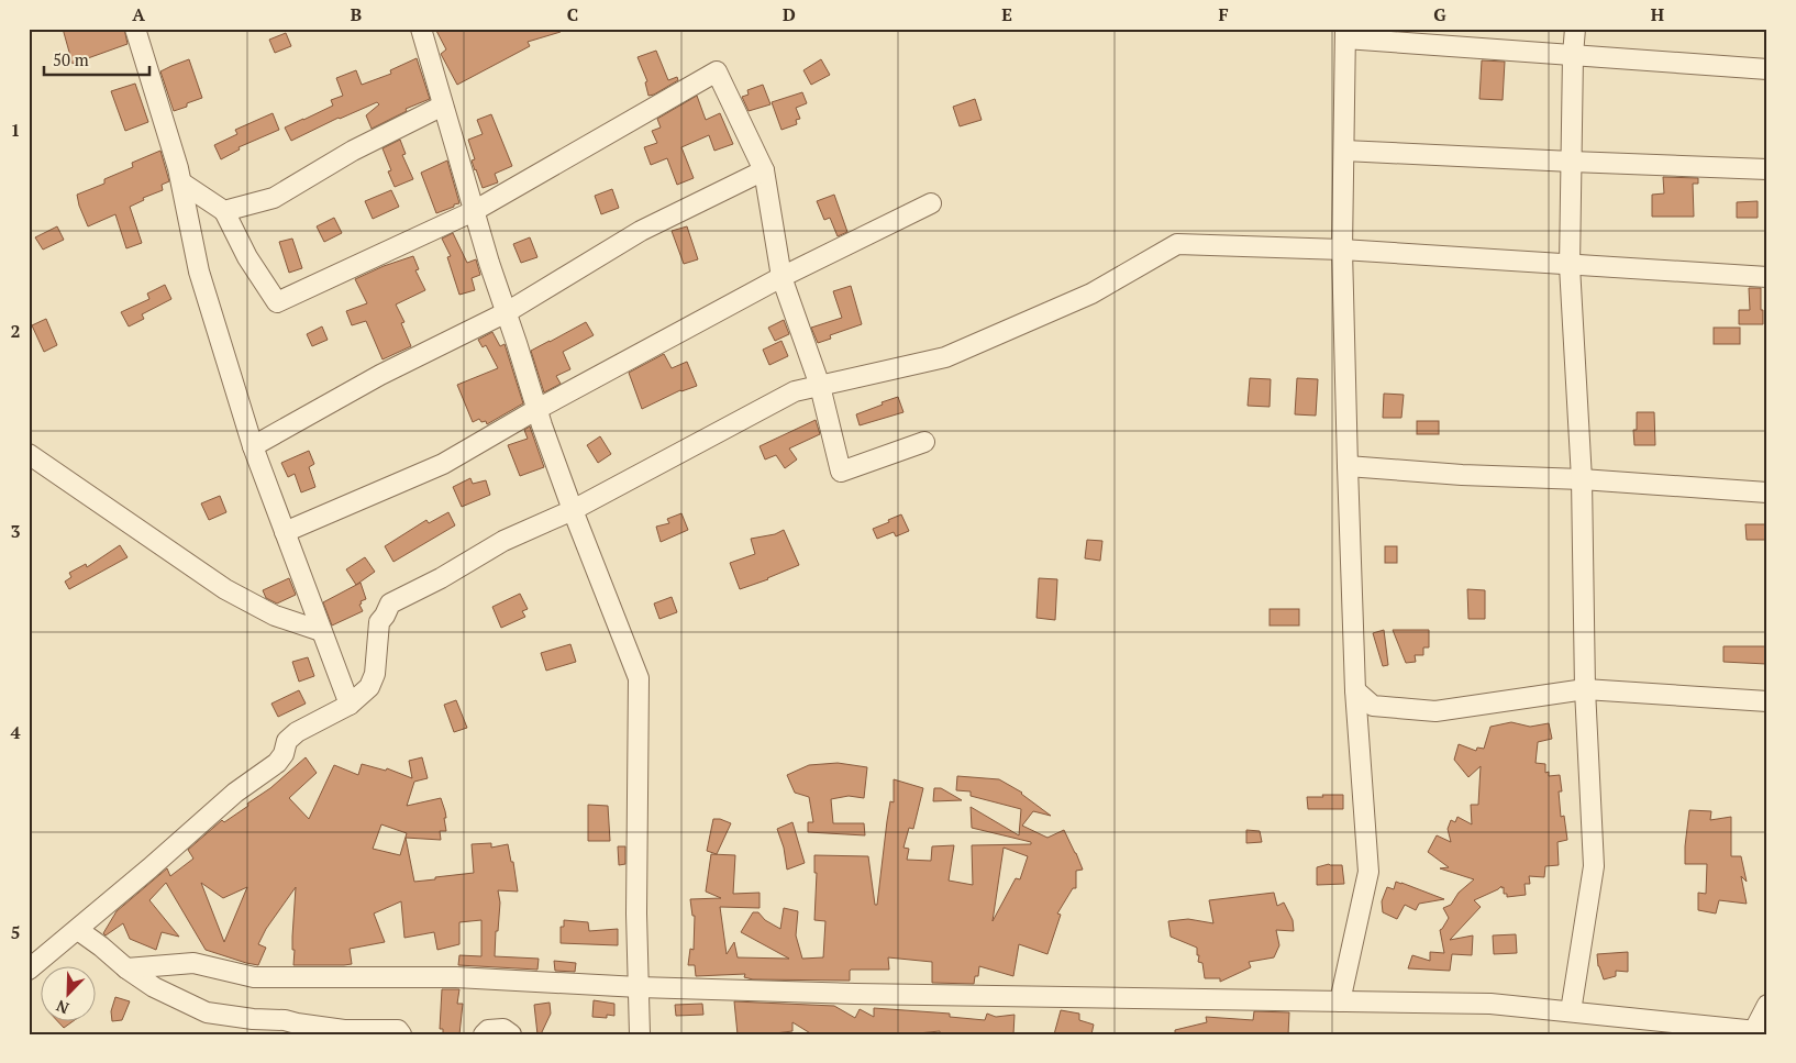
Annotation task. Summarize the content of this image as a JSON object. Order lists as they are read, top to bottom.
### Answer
{
  "scale_bar": "50 m",
  "north": "bottom left",
  "grid": {
    "columns": [
      "A",
      "B",
      "C",
      "D",
      "E",
      "F",
      "G",
      "H"
    ],
    "rows": [
      "1",
      "2",
      "3",
      "4",
      "5"
    ]
  }
}
